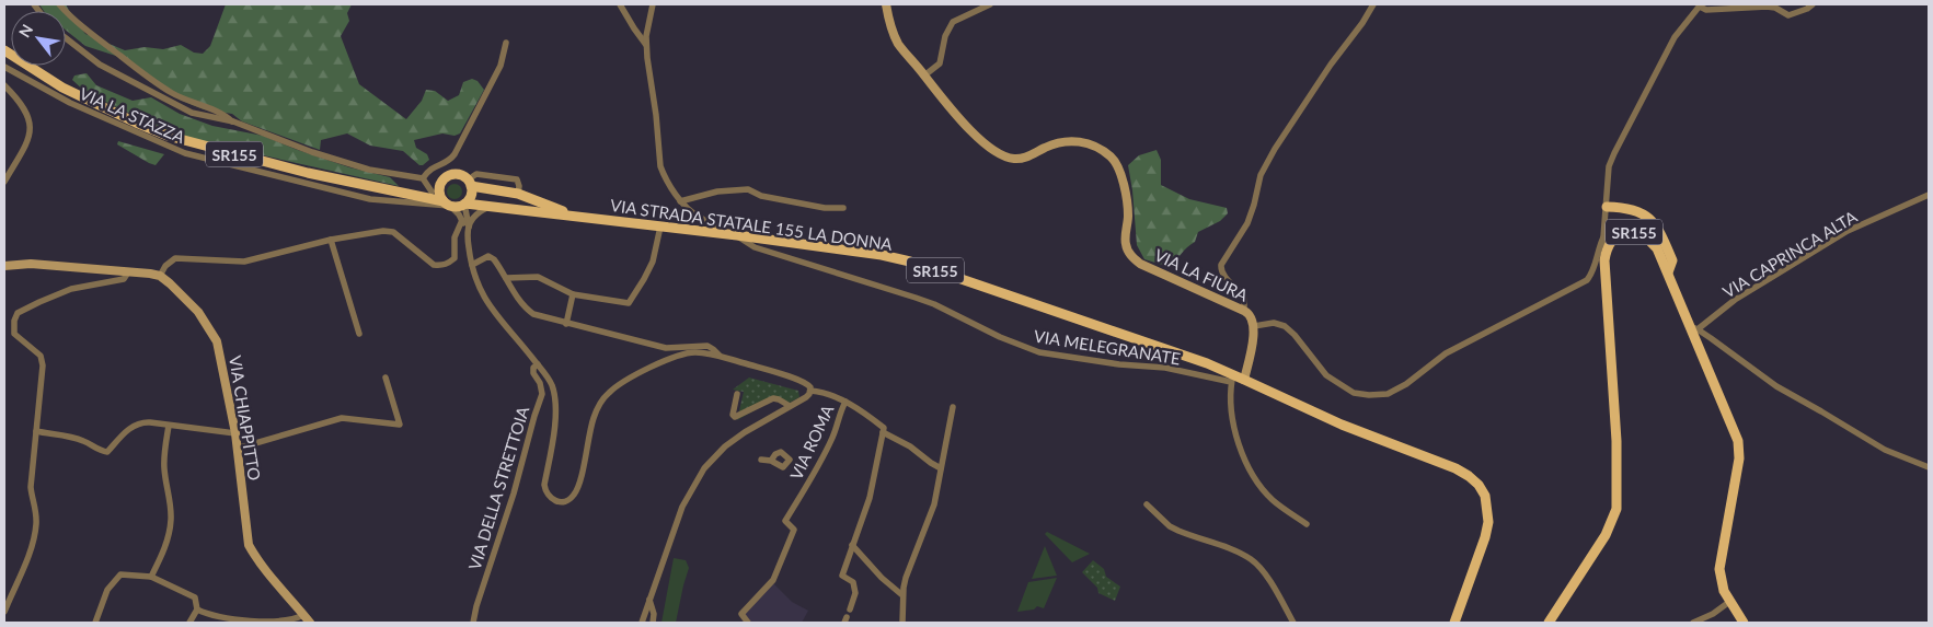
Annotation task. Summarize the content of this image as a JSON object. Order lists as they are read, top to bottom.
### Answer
{
  "streets": {
    "main road": [
      "SR155",
      "VIA STRADA STATALE 155 LA DONNA",
      "VIA LA FIURA",
      "VIA CHIAPPITTO"
    ],
    "street": [
      "VIA LA STAZZA",
      "VIA CAPRINCA ALTA",
      "VIA MELEGRANATE",
      "VIA ROMA",
      "VIA DELLA STRETTOIA"
    ]
  },
  "crossings": [
    ["SR155", "VIA CAPRINCA ALTA"],
    ["VIA STRADA STATALE 155 LA DONNA", "VIA LA FIURA"],
    ["VIA STRADA STATALE 155 LA DONNA", "VIA MELEGRANATE"]
  ],
  "north": "top left"
}
